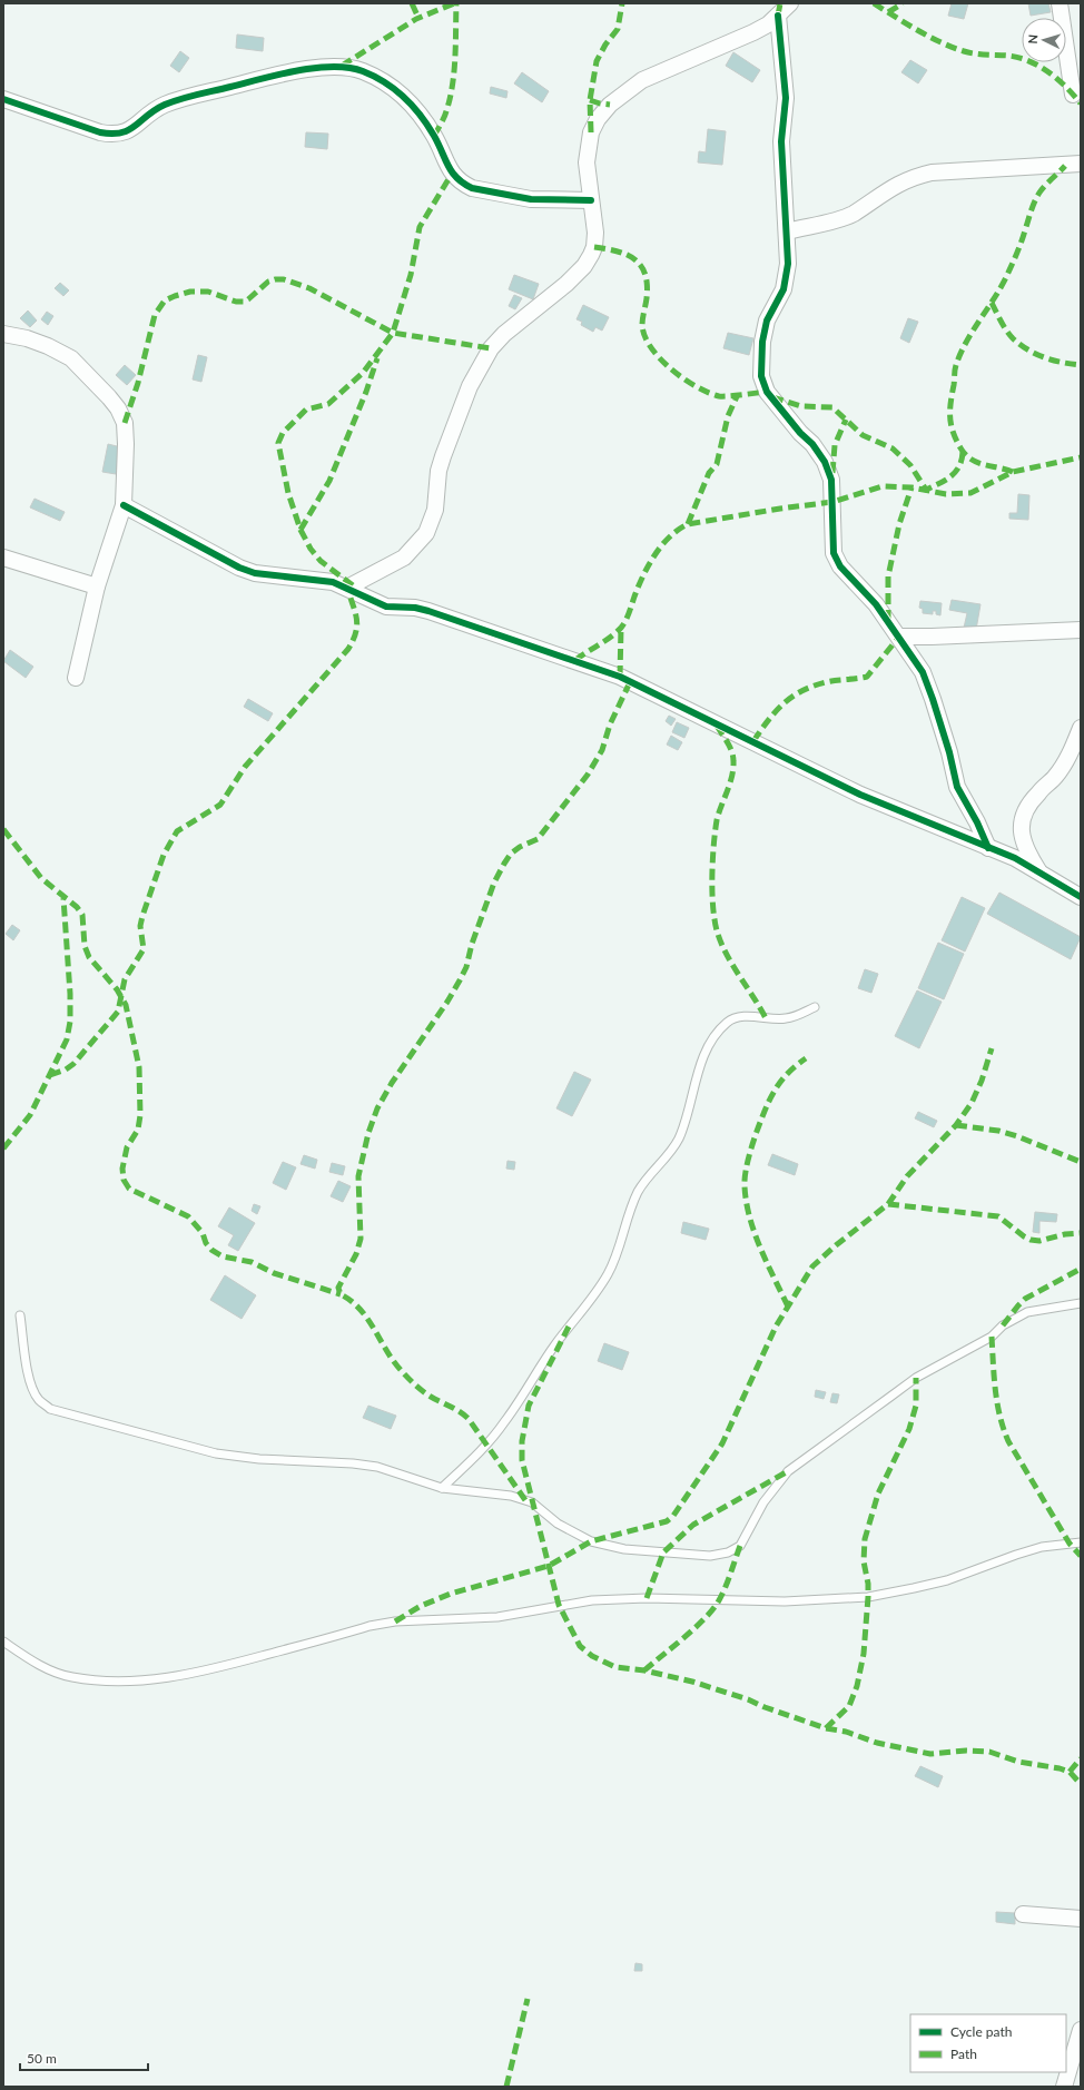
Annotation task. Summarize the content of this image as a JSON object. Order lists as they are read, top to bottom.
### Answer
{
  "legend": ["Cycle path", "Path"],
  "scale_bar": "50 m",
  "north": "left"
}
